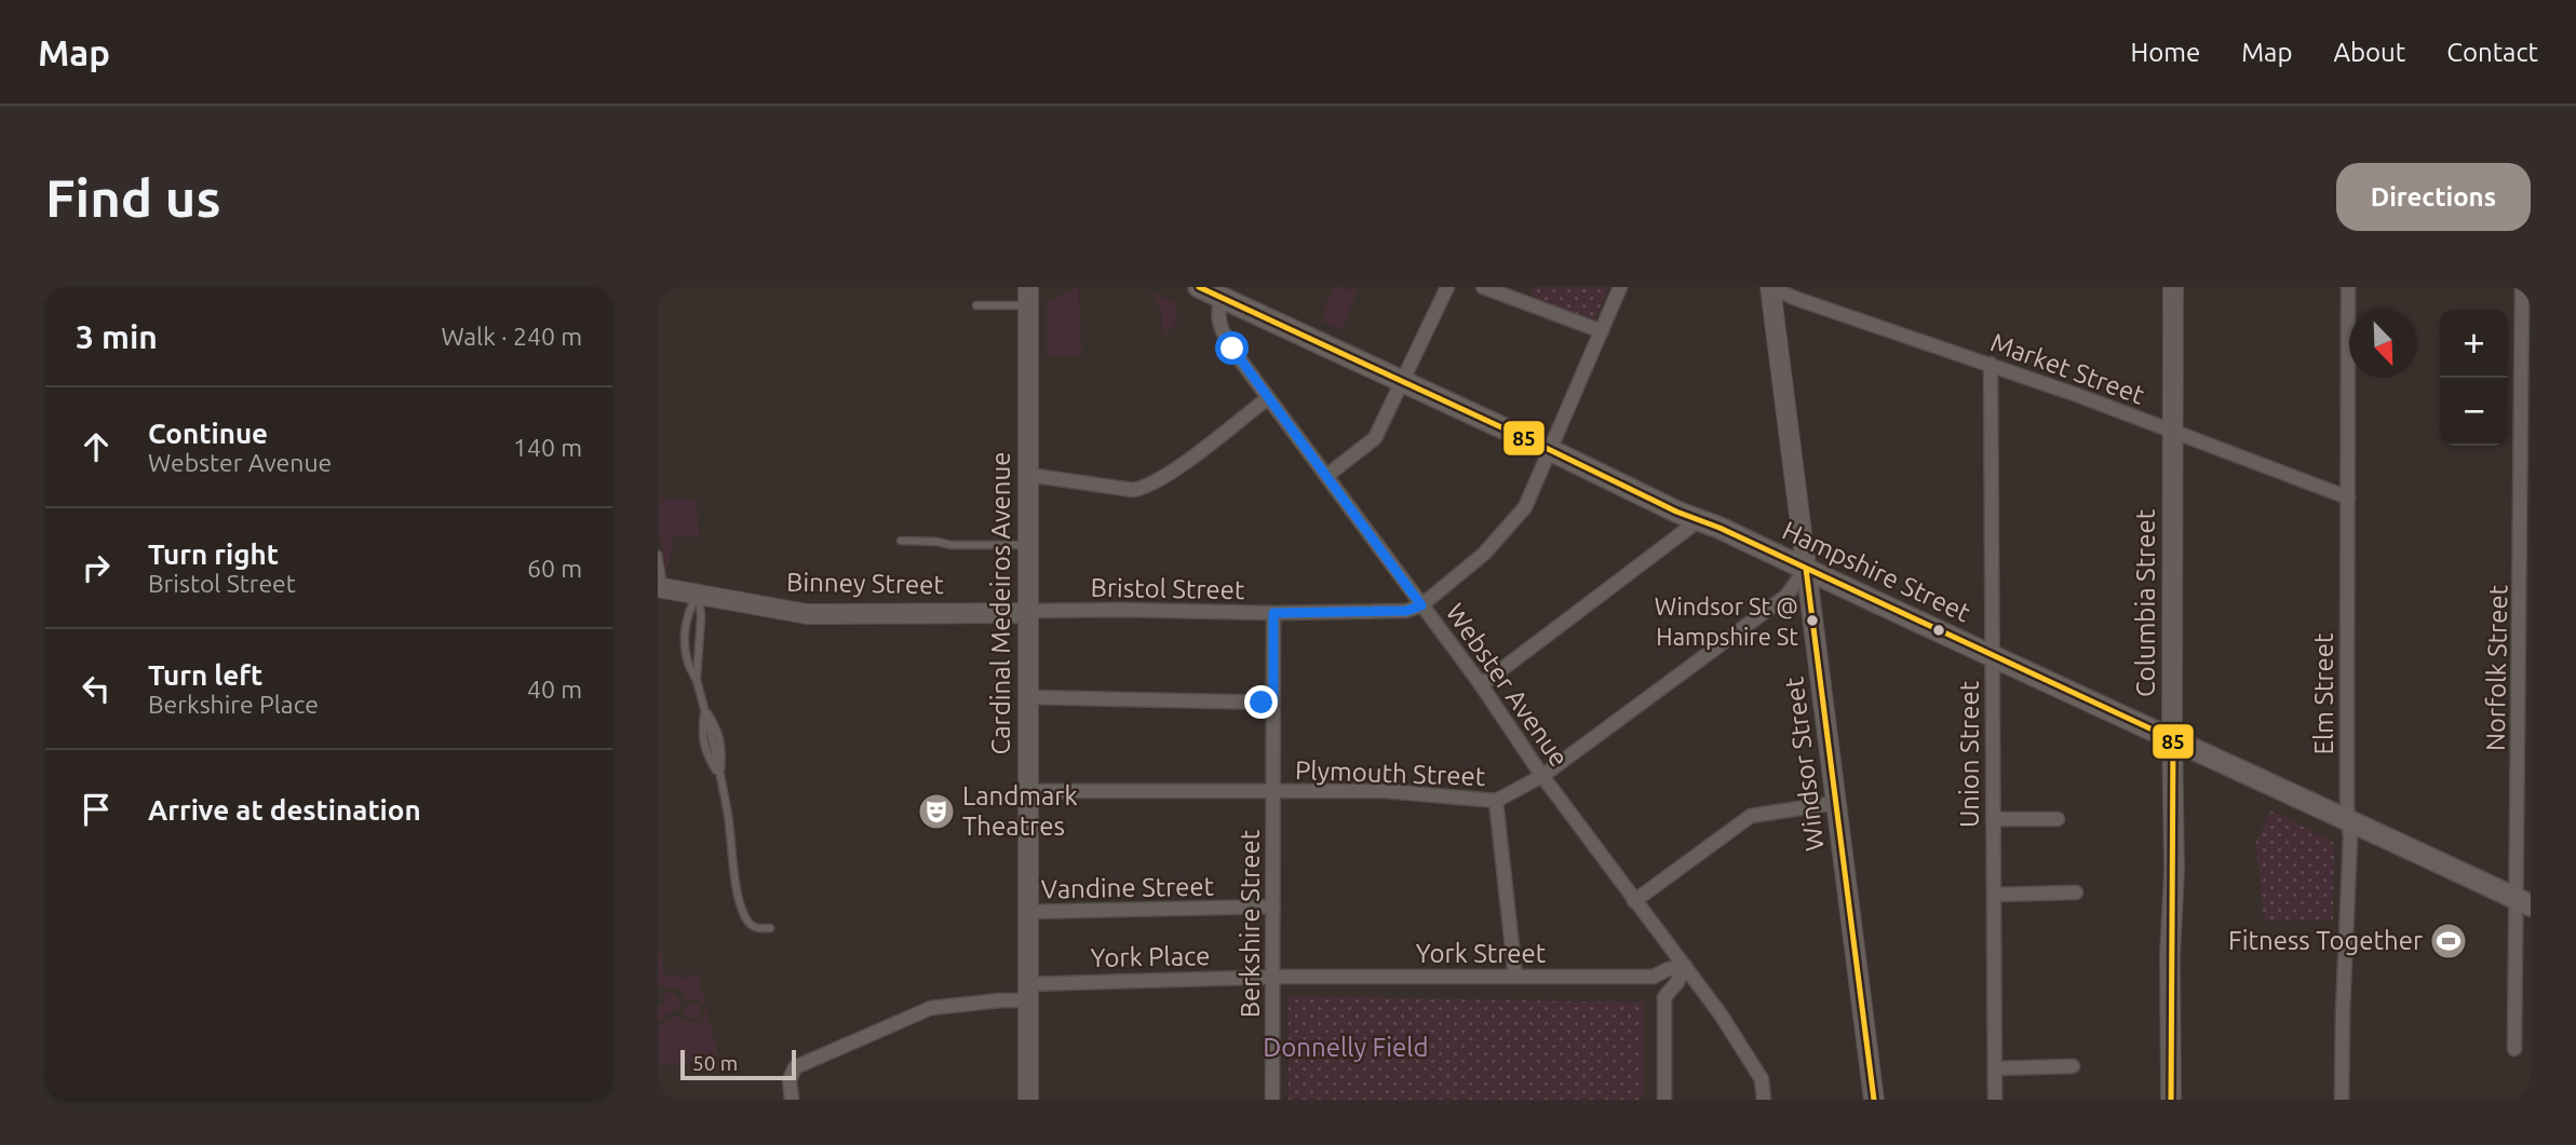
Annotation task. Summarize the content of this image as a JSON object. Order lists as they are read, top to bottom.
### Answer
{
  "streets": {
    "main road": [
      "Hampshire Street",
      "Binney Street",
      "Cardinal Medeiros Avenue",
      "Columbia Street",
      "Windsor Street"
    ],
    "street": [
      "Market Street",
      "Bristol Street",
      "Norfolk Street",
      "Webster Avenue",
      "Elm Street",
      "Union Street",
      "Plymouth Street",
      "Vandine Street",
      "Berkshire Street",
      "York Street",
      "York Place"
    ]
  },
  "crossings": [
    ["Market Street", "Columbia Street"],
    ["Market Street", "Elm Street"],
    ["Market Street", "Union Street"],
    ["Market Street", "Windsor Street"],
    ["Hampshire Street", "Columbia Street"],
    ["Hampshire Street", "Norfolk Street"],
    ["Hampshire Street", "Webster Avenue"],
    ["Hampshire Street", "Elm Street"],
    ["Hampshire Street", "Union Street"],
    ["Hampshire Street", "Windsor Street"],
    ["Hampshire Street", "Plymouth Street"],
    ["Binney Street", "Bristol Street"],
    ["Binney Street", "Cardinal Medeiros Avenue"],
    ["Bristol Street", "Cardinal Medeiros Avenue"],
    ["Bristol Street", "Webster Avenue"],
    ["Bristol Street", "Berkshire Street"],
    ["Cardinal Medeiros Avenue", "Plymouth Street"],
    ["Cardinal Medeiros Avenue", "Vandine Street"],
    ["Cardinal Medeiros Avenue", "York Place"],
    ["Webster Avenue", "Plymouth Street"],
    ["Webster Avenue", "York Street"],
    ["Windsor Street", "Plymouth Street"],
    ["Plymouth Street", "Berkshire Street"],
    ["Vandine Street", "Berkshire Street"],
    ["Berkshire Street", "York Street"],
    ["Berkshire Street", "York Place"],
    ["York Street", "York Place"]
  ],
  "parks": ["Donnelly Field"],
  "places": {
    "other": ["Windsor St @ Hampshire St"],
    "theatre": ["Landmark Theatres"],
    "sports": ["Fitness Together"]
  },
  "lines": ["transit line 85"],
  "scale_bar": "50 m",
  "north": "bottom right",
  "page": {
    "header": "Map",
    "nav": [
      "Home",
      "Map",
      "About",
      "Contact"
    ],
    "buttons": "Directions",
    "title": "Find us",
    "heading": ["3 min", "Walk · 240 m"],
    "map_buttons": ["+", "−"],
    "list": [
      ["Continue", "Webster Avenue", "140 m"],
      ["Turn right", "Bristol Street", "60 m"],
      ["Turn left", "Berkshire Place", "40 m"],
      "Arrive at destination"
    ],
    "scale": "50 m"
  }
}
